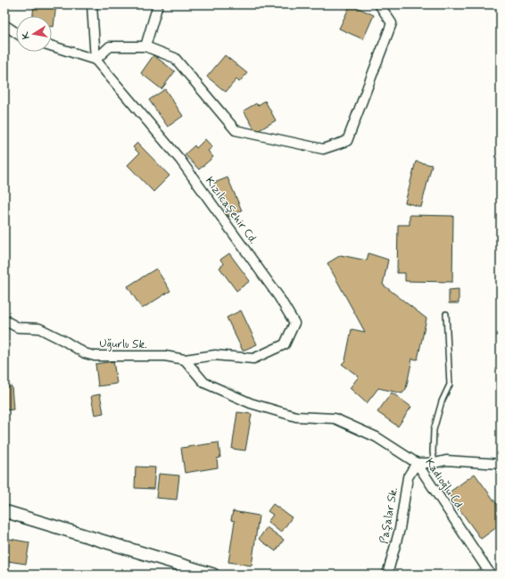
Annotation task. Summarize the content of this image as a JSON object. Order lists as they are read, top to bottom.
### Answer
{
  "streets": {
    "street": [
      "Kızılcaşehir Cd.",
      "Uğurlu Sk.",
      "Kadıoğlu Cd.",
      "Paşalar Sk."
    ]
  },
  "crossings": [
    ["Kızılcaşehir Cd.", "Uğurlu Sk."],
    ["Kızılcaşehir Cd.", "Kadıoğlu Cd."],
    ["Uğurlu Sk.", "Kadıoğlu Cd."],
    ["Kadıoğlu Cd.", "Paşalar Sk."]
  ],
  "north": "left"
}
